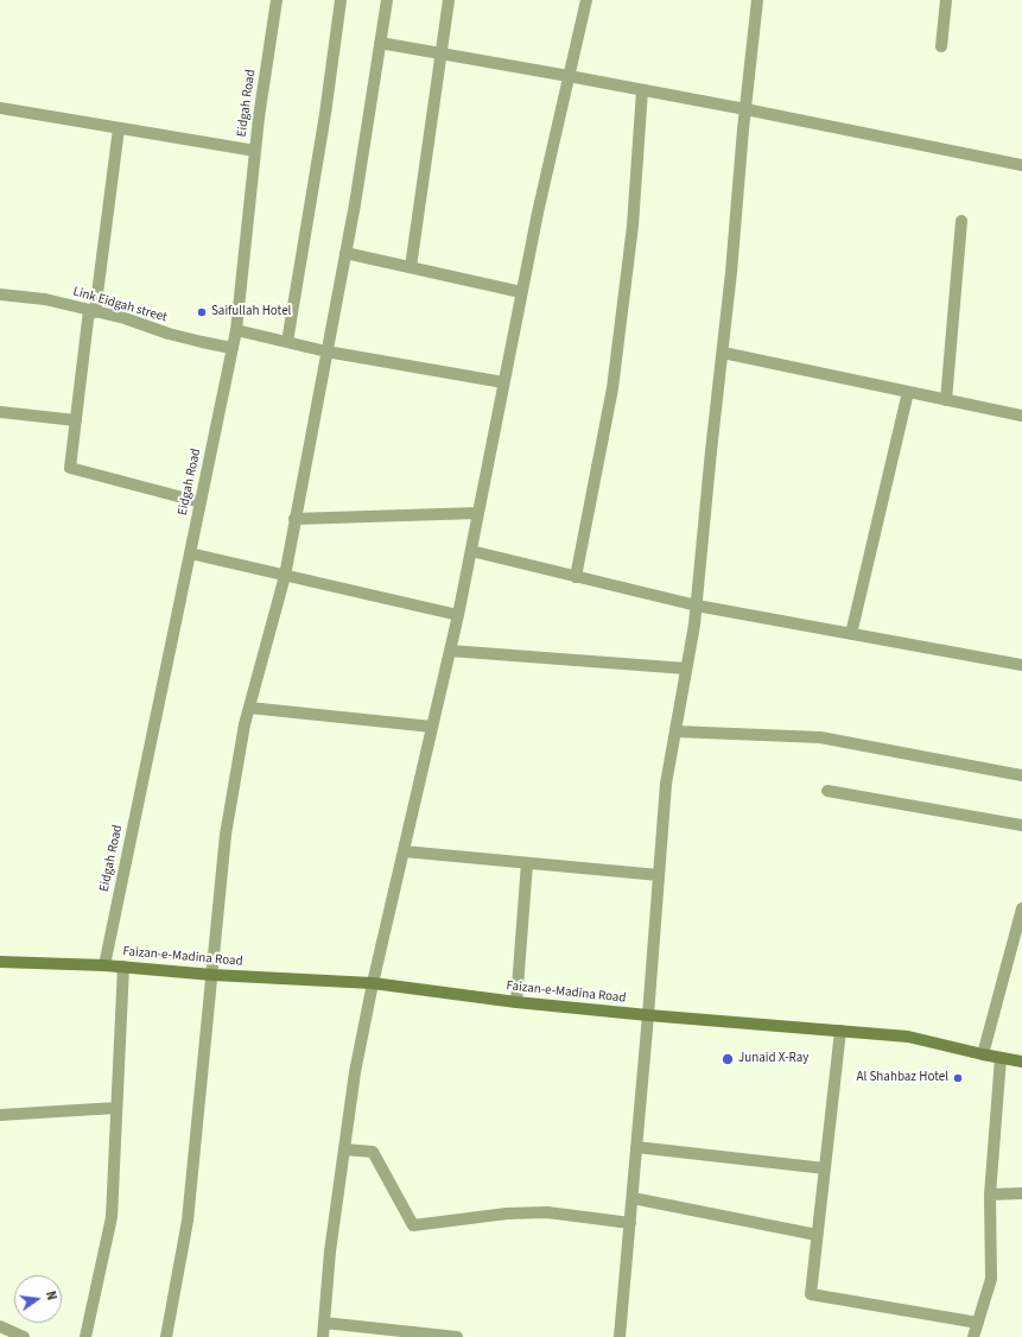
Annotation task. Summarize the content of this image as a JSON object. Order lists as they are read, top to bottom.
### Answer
{
  "streets": {
    "street": ["Eidgah Road", "Link Eidgah street", "Faizan-e-Madina Road"]
  },
  "crossings": [
    ["Eidgah Road", "Link Eidgah street"],
    ["Eidgah Road", "Faizan-e-Madina Road"]
  ],
  "places": ["Saifullah Hotel", "Junaid X-Ray", "Al Shahbaz Hotel"],
  "north": "right"
}
